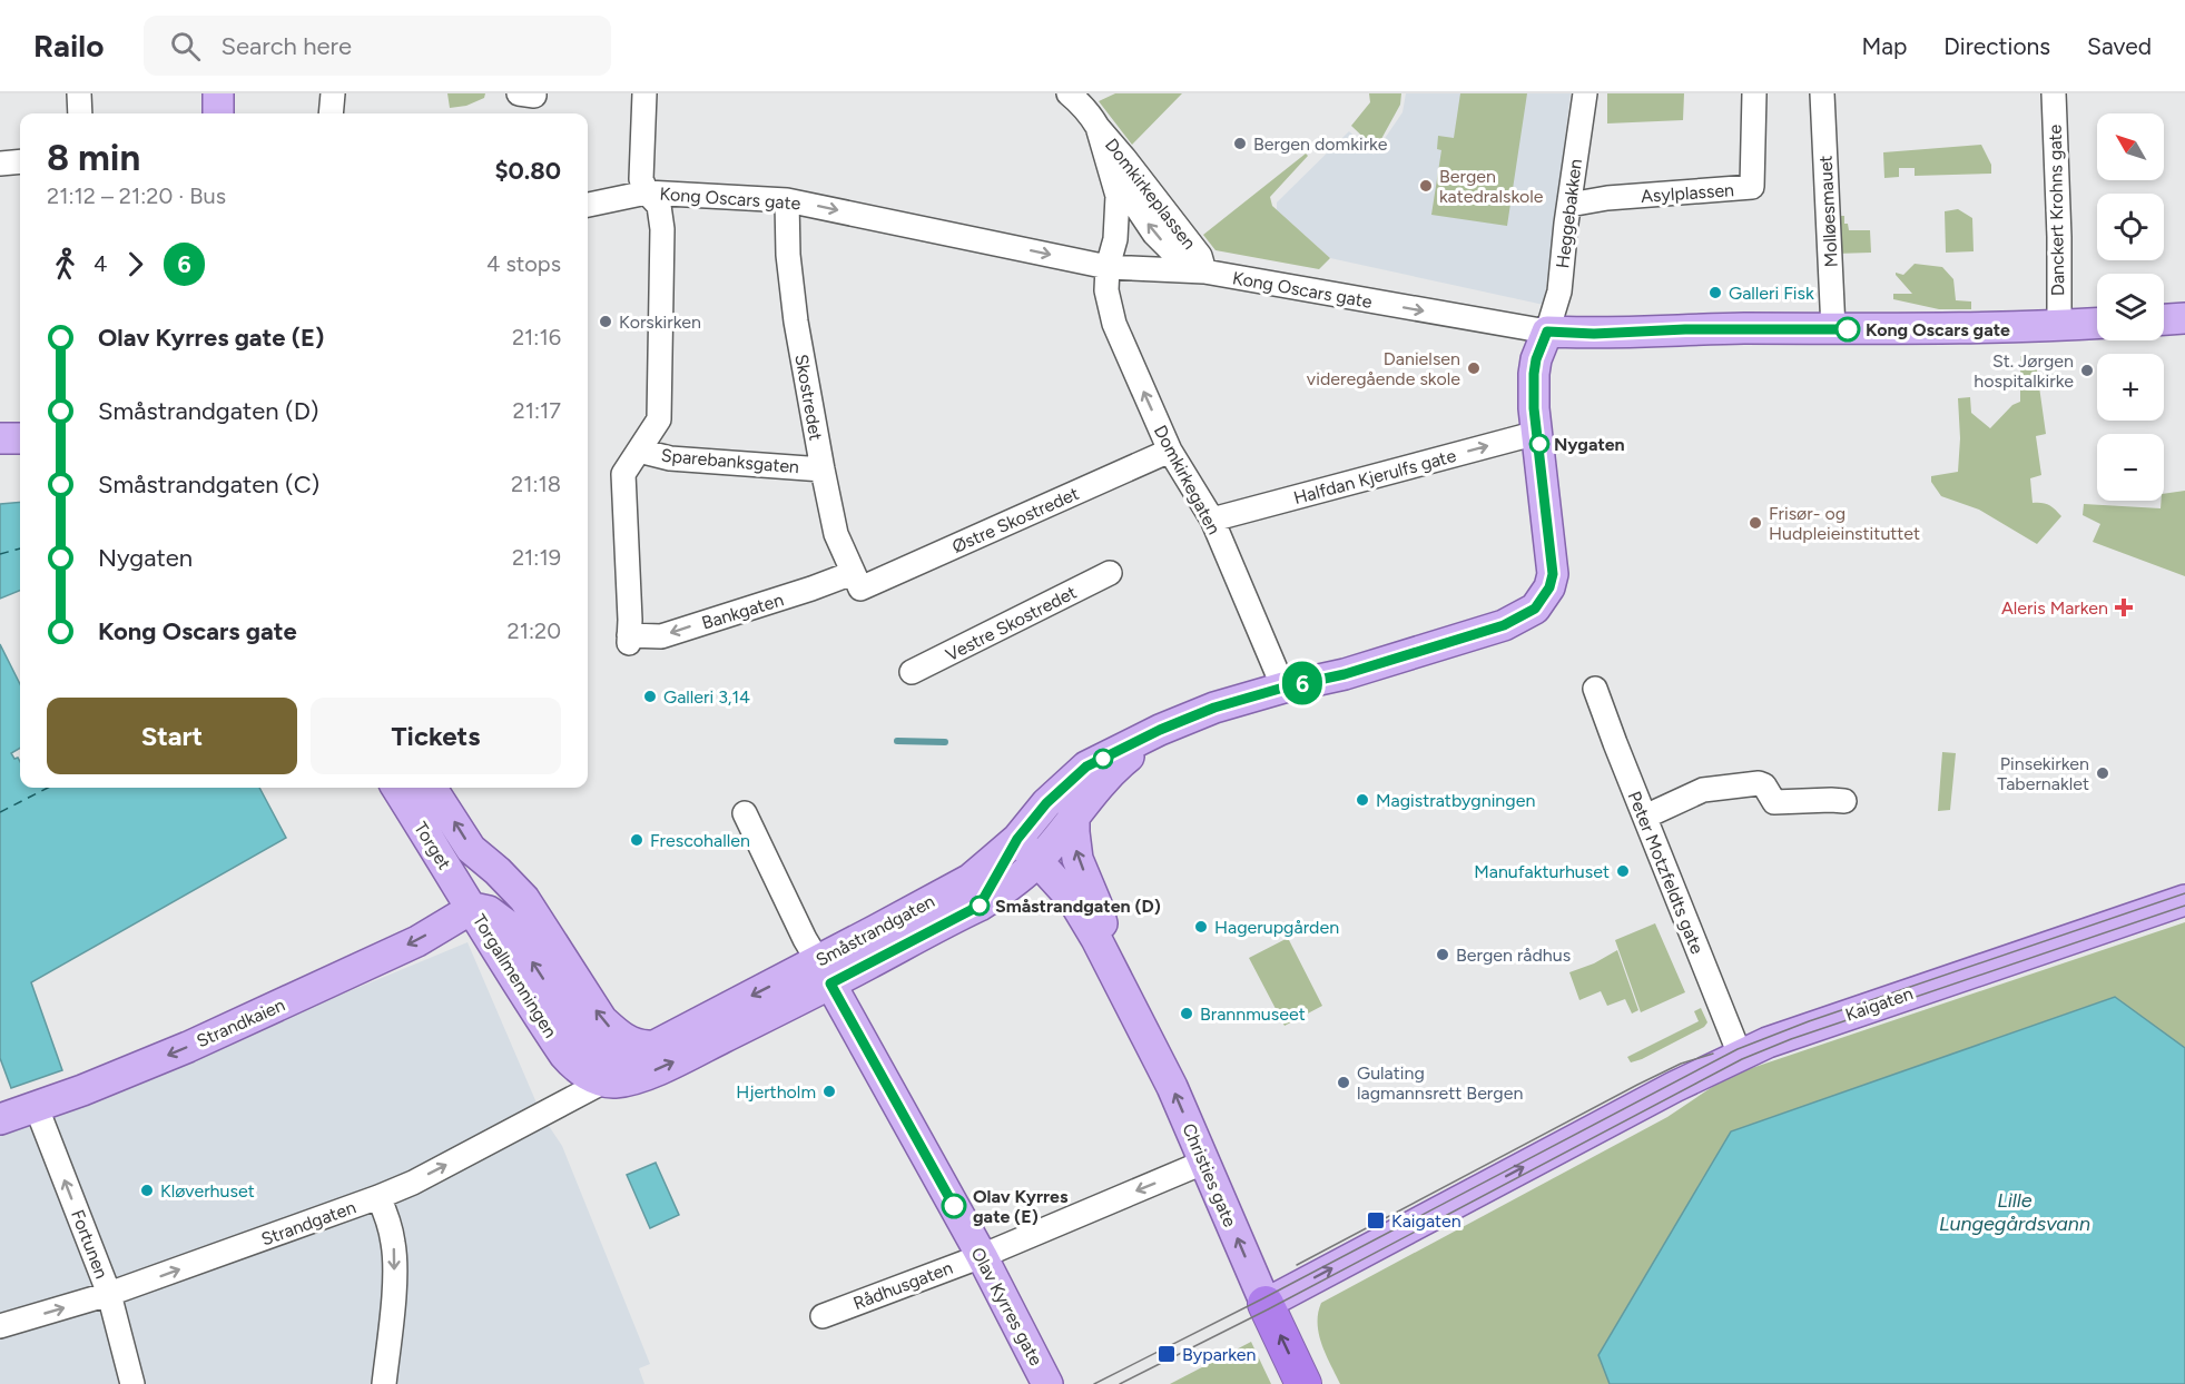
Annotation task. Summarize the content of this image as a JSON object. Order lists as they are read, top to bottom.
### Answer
{
  "streets": {
    "highway": ["Christies gate"],
    "main road": [
      "Kong Oscars gate",
      "Torget",
      "Småstrandgaten",
      "Torgallmenningen",
      "Kaigaten",
      "Strandkaien",
      "Olav Kyrres gate"
    ],
    "street": [
      "Asylplassen",
      "Domkirkeplassen",
      "Danckert Krohns gate",
      "Molløesmauet",
      "Heggebakken",
      "Skostredet",
      "Sparebanksgaten",
      "Halfdan Kjerulfs gate",
      "Domkirkegaten",
      "Østre Skostredet",
      "Bankgaten",
      "Vestre Skostredet",
      "Peter Motzfeldts gate",
      "Strandgaten",
      "Fortunen",
      "Rådhusgaten"
    ]
  },
  "crossings": [
    ["Asylplassen", "Heggebakken"],
    ["Domkirkeplassen", "Kong Oscars gate"],
    ["Domkirkeplassen", "Domkirkegaten"],
    ["Kong Oscars gate", "Danckert Krohns gate"],
    ["Kong Oscars gate", "Molløesmauet"],
    ["Kong Oscars gate", "Heggebakken"],
    ["Kong Oscars gate", "Skostredet"],
    ["Kong Oscars gate", "Domkirkegaten"],
    ["Skostredet", "Sparebanksgaten"],
    ["Skostredet", "Østre Skostredet"],
    ["Skostredet", "Bankgaten"],
    ["Sparebanksgaten", "Bankgaten"],
    ["Halfdan Kjerulfs gate", "Domkirkegaten"],
    ["Domkirkegaten", "Østre Skostredet"],
    ["Østre Skostredet", "Bankgaten"],
    ["Torget", "Småstrandgaten"],
    ["Torget", "Torgallmenningen"],
    ["Torget", "Strandkaien"],
    ["Peter Motzfeldts gate", "Kaigaten"],
    ["Småstrandgaten", "Torgallmenningen"],
    ["Småstrandgaten", "Christies gate"],
    ["Småstrandgaten", "Strandgaten"],
    ["Småstrandgaten", "Olav Kyrres gate"],
    ["Torgallmenningen", "Strandkaien"],
    ["Torgallmenningen", "Strandgaten"],
    ["Kaigaten", "Christies gate"],
    ["Strandkaien", "Fortunen"],
    ["Christies gate", "Rådhusgaten"],
    ["Strandgaten", "Fortunen"],
    ["Rådhusgaten", "Olav Kyrres gate"]
  ],
  "one_way": [
    "Kong Oscars gate",
    "Halfdan Kjerulfs gate",
    "Domkirkegaten",
    "Kaigaten",
    "Strandkaien",
    "Christies gate",
    "Strandgaten",
    "Fortunen",
    "Rådhusgaten"
  ],
  "water": ["Lille Lungegårdsvann"],
  "places": {
    "other": [
      "Bergen domkirke",
      "Bergen katedralskole",
      "Galleri Fisk",
      "Korskirken",
      "Kong Oscars gate",
      "Danielsen videregående skole",
      "St. Jørgen hospitalkirke",
      "Nygaten",
      "Frisør- og Hudpleieinstituttet",
      "Galleri 3,14",
      "Pinsekirken Tabernaklet",
      "Magistratbygningen",
      "Frescohallen",
      "Manufakturhuset",
      "Småstrandgaten (D)",
      "Hagerupgården",
      "Bergen rådhus",
      "Brannmuseet",
      "Gulating lagmannsrett Bergen",
      "Hjertholm",
      "Kløverhuset",
      "Olav Kyrres gate (E)"
    ],
    "health": ["Aleris Marken"],
    "transit": ["Kaigaten", "Byparken"]
  },
  "lines": ["bus line 6"],
  "north": "top left",
  "page": {
    "header": "Railo",
    "search": "Search here",
    "nav": ["Map", "Directions", "Saved"],
    "on_map": "6",
    "map_buttons": ["+", "−"],
    "heading": ["8 min", "21:12 – 21:20 · Bus", "$0.80"],
    "legs": ["4", "6", "4 stops"],
    "list": [
      {
        "name": "Olav Kyrres gate (E)",
        "value": "21:16"
      },
      {
        "name": "Småstrandgaten (D)",
        "value": "21:17"
      },
      {
        "name": "Småstrandgaten (C)",
        "value": "21:18"
      },
      {
        "name": "Nygaten",
        "value": "21:19"
      },
      {
        "name": "Kong Oscars gate",
        "value": "21:20"
      }
    ],
    "buttons": ["Start", "Tickets"]
  }
}
